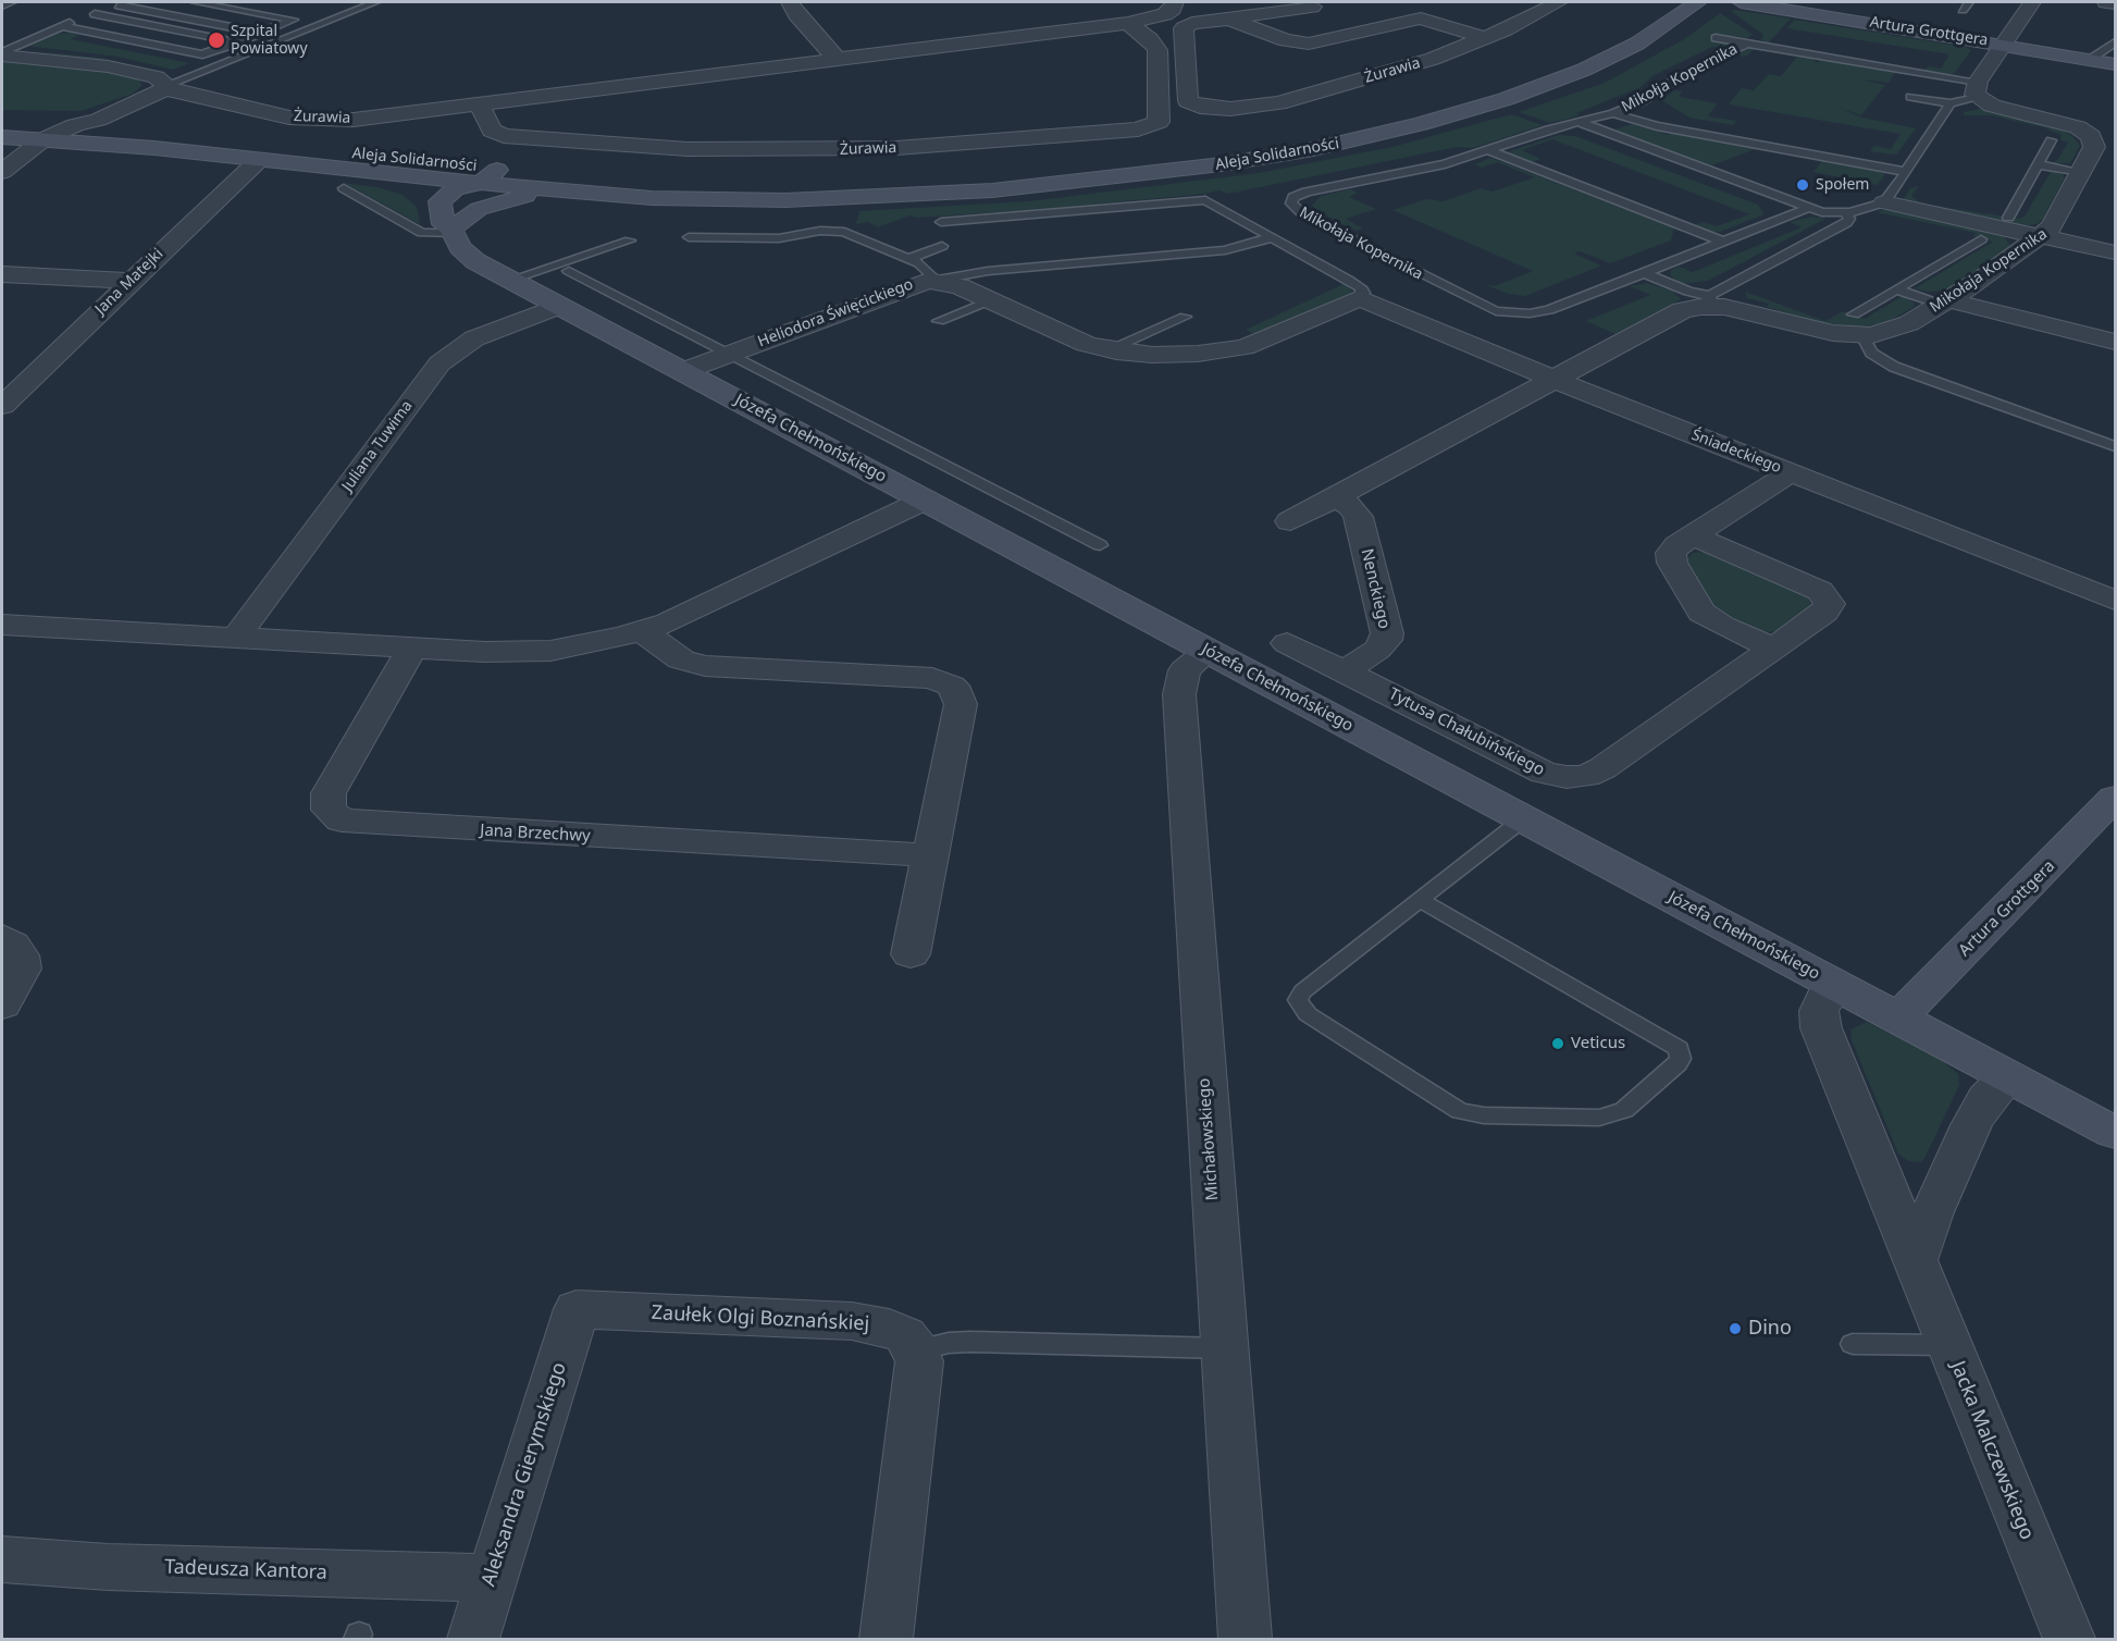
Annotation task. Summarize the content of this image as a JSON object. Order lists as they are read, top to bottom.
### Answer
{
  "streets": {
    "main road": ["Artura Grottgera", "Aleja Solidarności", "Józefa Chełmońskiego"],
    "street": [
      "Żurawia",
      "Mikołaja Kopernika",
      "Jana Matejki",
      "Heliodora Święcickiego",
      "Juliana Tuwima",
      "Śniadeckiego",
      "Nenckiego",
      "Tytusa Chałubińskiego",
      "Jana Brzechwy",
      "Michałowskiego",
      "Zaułek Olgi Boznańskiej",
      "Jacka Malczewskiego",
      "Aleksandra Gierymskiego",
      "Tadeusza Kantora"
    ],
    "lane": ["Mikołja Kopernika"]
  },
  "crossings": [
    ["Artura Grottgera", "Józefa Chełmońskiego"],
    ["Mikołja Kopernika", "Mikołaja Kopernika"],
    ["Aleja Solidarności", "Jana Matejki"],
    ["Aleja Solidarności", "Józefa Chełmońskiego"],
    ["Mikołaja Kopernika", "Śniadeckiego"],
    ["Mikołaja Kopernika", "Nenckiego"],
    ["Heliodora Święcickiego", "Józefa Chełmońskiego"],
    ["Heliodora Święcickiego", "Śniadeckiego"],
    ["Józefa Chełmońskiego", "Juliana Tuwima"],
    ["Józefa Chełmońskiego", "Michałowskiego"],
    ["Józefa Chełmońskiego", "Jacka Malczewskiego"],
    ["Nenckiego", "Tytusa Chałubińskiego"],
    ["Zaułek Olgi Boznańskiej", "Aleksandra Gierymskiego"],
    ["Aleksandra Gierymskiego", "Tadeusza Kantora"]
  ],
  "places": [
    "Szpital Powiatowy",
    "Społem",
    "Veticus",
    "Dino"
  ]
}
